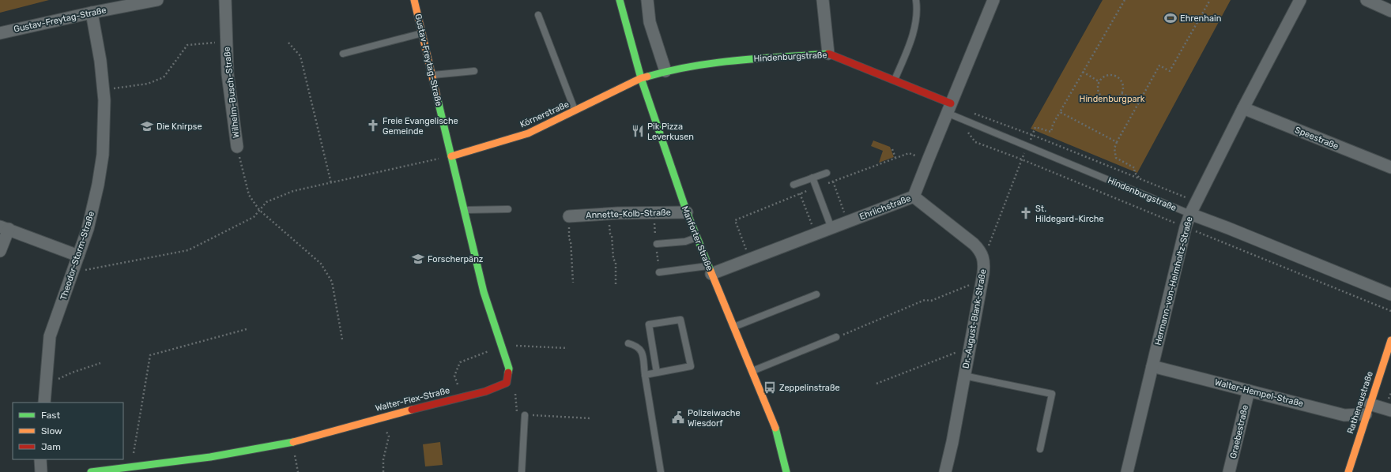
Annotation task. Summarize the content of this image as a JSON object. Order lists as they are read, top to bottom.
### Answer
{
  "streets": {
    "street": [
      "Gustav-Freytag-Straße",
      "Hindenburgstraße",
      "Wilhelm-Busch-Straße",
      "Körnerstraße",
      "Speestraße",
      "Ehrlichstraße",
      "Annette-Kolb-Straße",
      "Manforter Straße",
      "Theodor-Storm-Straße",
      "Hermann-von-Helmholtz-Straße",
      "Dr.-August-Blank-Straße",
      "Walter-Hempel-Straße",
      "Walter-Flex-Straße",
      "Rathenaustraße",
      "Graebestraße"
    ]
  },
  "crossings": [
    ["Gustav-Freytag-Straße", "Körnerstraße"],
    ["Gustav-Freytag-Straße", "Theodor-Storm-Straße"],
    ["Gustav-Freytag-Straße", "Walter-Flex-Straße"],
    ["Hindenburgstraße", "Körnerstraße"],
    ["Hindenburgstraße", "Ehrlichstraße"],
    ["Hindenburgstraße", "Manforter Straße"],
    ["Hindenburgstraße", "Hermann-von-Helmholtz-Straße"],
    ["Körnerstraße", "Manforter Straße"],
    ["Körnerstraße", "Walter-Flex-Straße"],
    ["Speestraße", "Hermann-von-Helmholtz-Straße"],
    ["Ehrlichstraße", "Manforter Straße"],
    ["Annette-Kolb-Straße", "Manforter Straße"],
    ["Hermann-von-Helmholtz-Straße", "Walter-Hempel-Straße"],
    ["Walter-Hempel-Straße", "Rathenaustraße"],
    ["Walter-Hempel-Straße", "Graebestraße"]
  ],
  "parks": ["Hindenburgpark"],
  "places": {
    "sports": ["Ehrenhain"],
    "church": ["Freie Evangelische Gemeinde", "St. Hildegard-Kirche"],
    "school or university": ["Die Knirpse", "Forscherpänz"],
    "restaurant": ["Pik Pizza Leverkusen"],
    "bus stop": ["Zeppelinstraße"],
    "public building": ["Polizeiwache Wiesdorf"]
  },
  "legend": ["Fast", "Slow", "Jam"]
}
